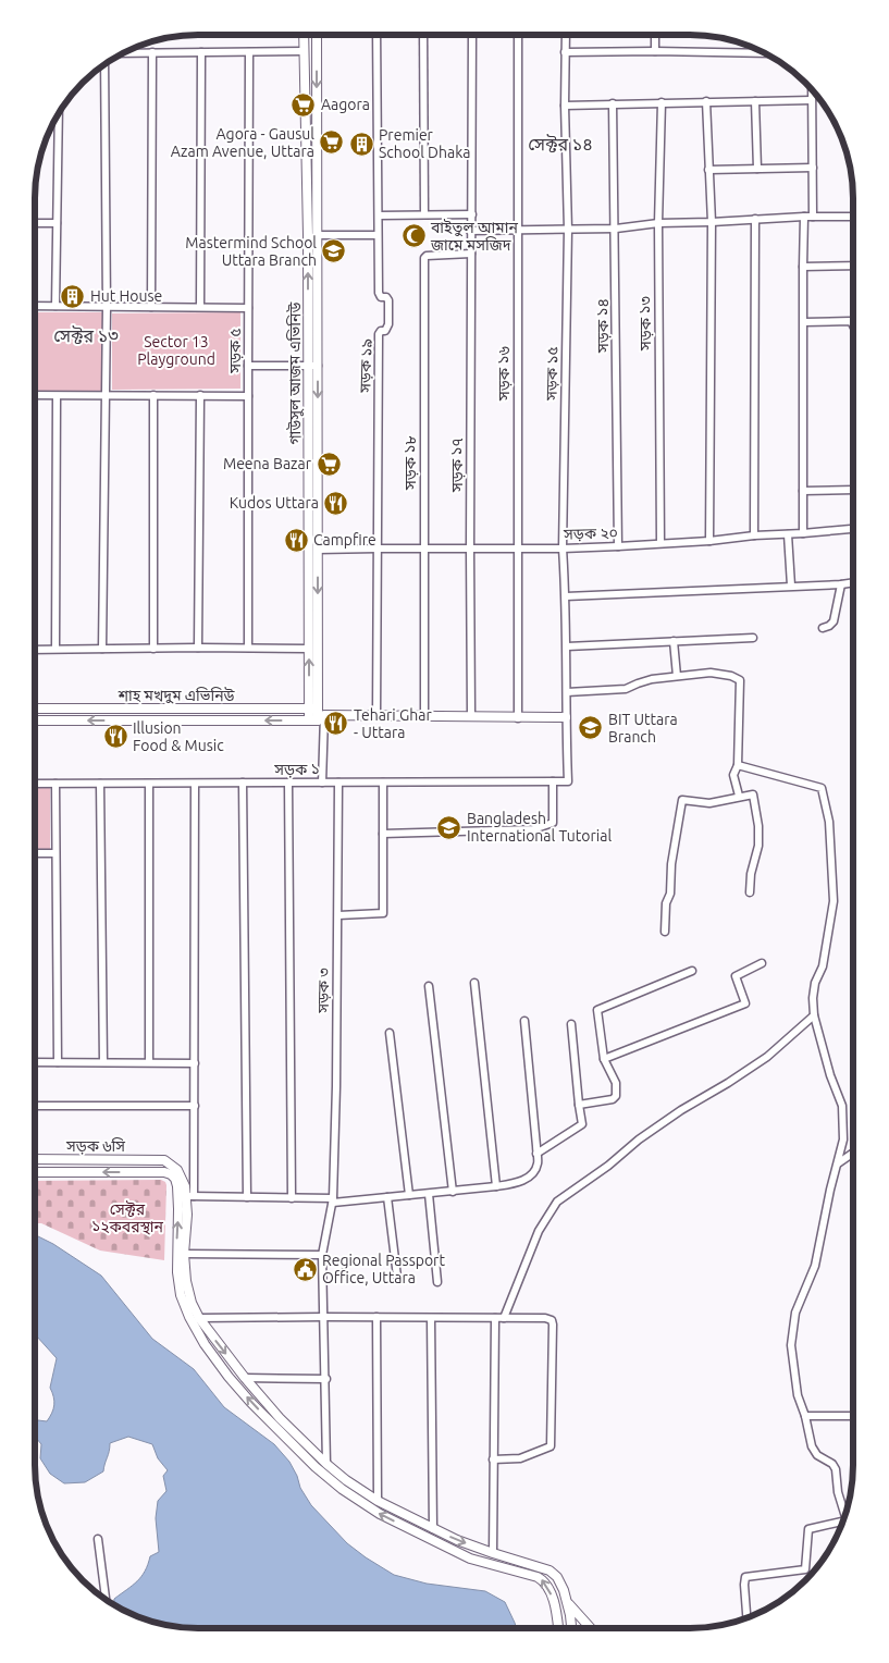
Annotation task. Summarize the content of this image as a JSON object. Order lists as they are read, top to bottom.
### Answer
{
  "streets": {
    "street": [
      "সড়ক ১৩",
      "সড়ক ১৪",
      "সড়ক ৫",
      "সড়ক ১৯",
      "গাউসুল আজম এভিনিউ",
      "সড়ক ১৬",
      "সড়ক ১৫",
      "সড়ক ১৮",
      "সড়ক ১৭",
      "সড়ক ২০",
      "শাহ মখদুম এভিনিউ",
      "সড়ক ১",
      "সড়ক ৩",
      "সড়ক ৬সি"
    ]
  },
  "crossings": [
    ["সড়ক ১৩", "সড়ক ২০"],
    ["সড়ক ১৪", "সড়ক ২০"],
    ["সড়ক ১৯", "সড়ক ২০"],
    ["সড়ক ১৯", "শাহ মখদুম এভিনিউ"],
    ["গাউসুল আজম এভিনিউ", "সড়ক ২০"],
    ["গাউসুল আজম এভিনিউ", "শাহ মখদুম এভিনিউ"],
    ["সড়ক ১৬", "সড়ক ২০"],
    ["সড়ক ১৬", "শাহ মখদুম এভিনিউ"],
    ["সড়ক ১৫", "সড়ক ২০"],
    ["সড়ক ১৫", "শাহ মখদুম এভিনিউ"],
    ["সড়ক ১৫", "সড়ক ১"],
    ["সড়ক ১৮", "সড়ক ১৭"],
    ["সড়ক ১৮", "সড়ক ২০"],
    ["সড়ক ১৮", "শাহ মখদুম এভিনিউ"],
    ["সড়ক ১৭", "সড়ক ২০"],
    ["সড়ক ১৭", "শাহ মখদুম এভিনিউ"],
    ["সড়ক ১", "সড়ক ৩"]
  ],
  "districts": ["সেক্টর ১৪", "সেক্টর ১৩"],
  "parks": ["Sector 13 Playground", "সেক্টর ১২কবরস্থান"],
  "places": {
    "supermarket": ["Aagora", "Agora - Gausul Azam Avenue, Uttara", "Meena Bazar"],
    "building": ["Premier School Dhaka", "Hut House"],
    "mosque": ["বাইতুল আমান জামে মসজিদ"],
    "school or university": ["Mastermind School Uttara Branch", "BIT Uttara Branch", "Bangladesh International Tutorial"],
    "restaurant": [
      "Kudos Uttara",
      "Campfire",
      "Tehari Ghar - Uttara",
      "Illusion Food & Music"
    ],
    "public building": ["Regional Passport Office, Uttara"]
  }
}
